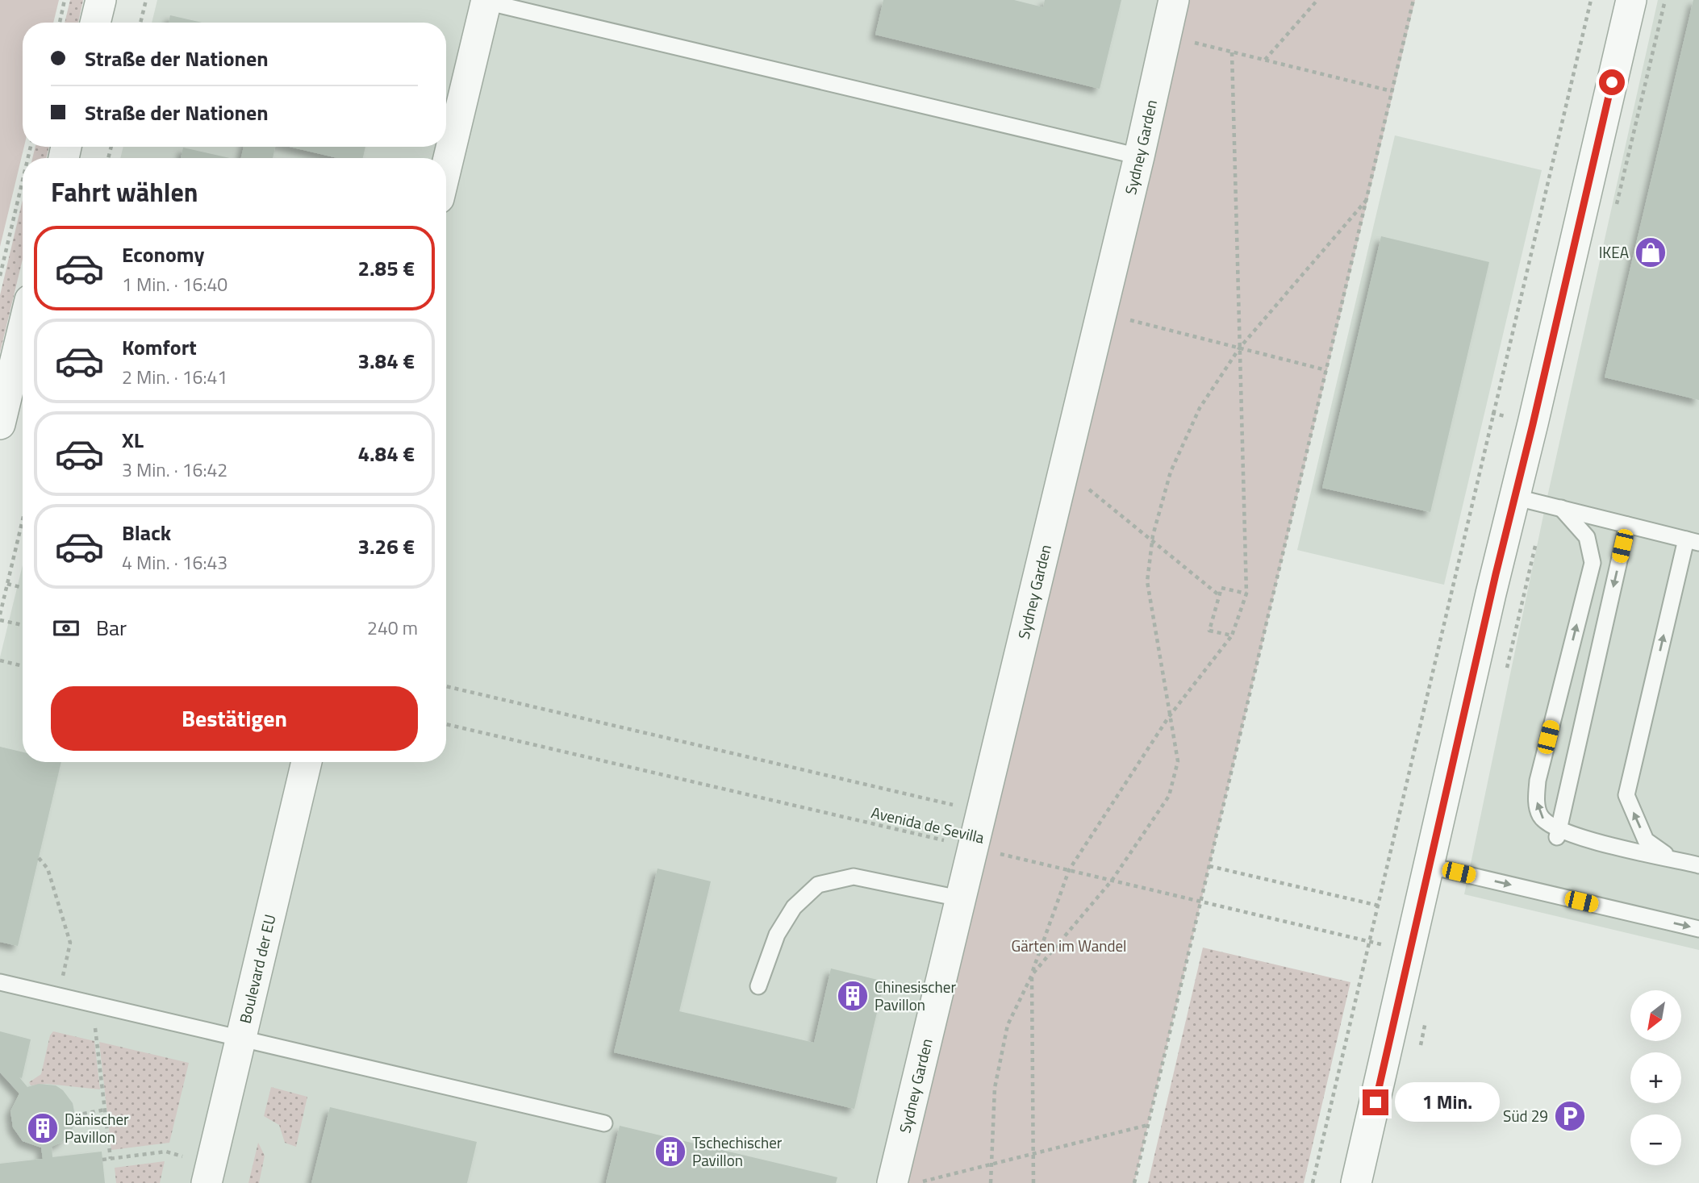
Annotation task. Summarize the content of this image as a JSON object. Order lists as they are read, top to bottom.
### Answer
{
  "streets": {
    "street": ["Sydney Garden", "Boulevard der EU"],
    "path": ["Avenida de Sevilla"]
  },
  "crossings": [
    ["Sydney Garden", "Avenida de Sevilla"]
  ],
  "parks": ["Gärten im Wandel"],
  "places": {
    "shop": ["IKEA"],
    "building": ["Chinesischer Pavillon", "Dänischer Pavillon", "Tschechischer Pavillon"],
    "parking": ["Süd 29"]
  },
  "north": "bottom left",
  "page": {
    "banner": ["Straße der Nationen", "Straße der Nationen"],
    "heading": "Fahrt wählen",
    "list": [
      {
        "name": "Economy",
        "note": "1 Min. · 16:40",
        "value": "2.85 €"
      },
      {
        "name": "Komfort",
        "note": "2 Min. · 16:41",
        "value": "3.84 €"
      },
      {
        "name": "XL",
        "note": "3 Min. · 16:42",
        "value": "4.84 €"
      },
      {
        "name": "Black",
        "note": "4 Min. · 16:43",
        "value": "3.26 €"
      }
    ],
    "pay": ["Bar", "240 m"],
    "buttons": "Bestätigen",
    "map_buttons": ["+", "−"],
    "bubble": "1 Min."
  }
}
